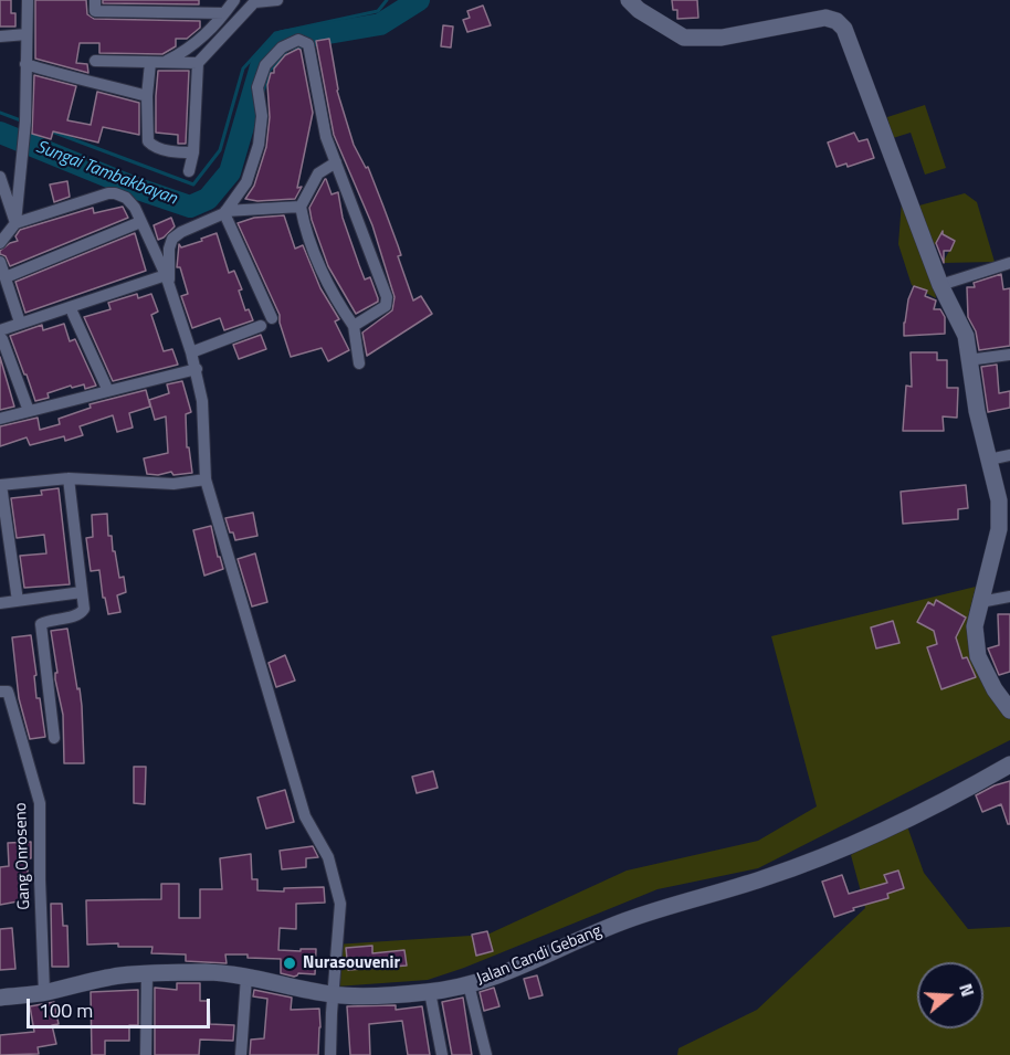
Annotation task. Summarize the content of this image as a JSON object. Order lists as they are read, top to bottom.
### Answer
{
  "streets": {
    "main road": ["Jalan Candi Gebang"],
    "street": ["Gang Onroseno"]
  },
  "crossings": [
    ["Gang Onroseno", "Jalan Candi Gebang"]
  ],
  "water": ["Sungai Tambakbayan"],
  "places": ["Nurasouvenir"],
  "scale_bar": "100 m",
  "north": "right"
}
